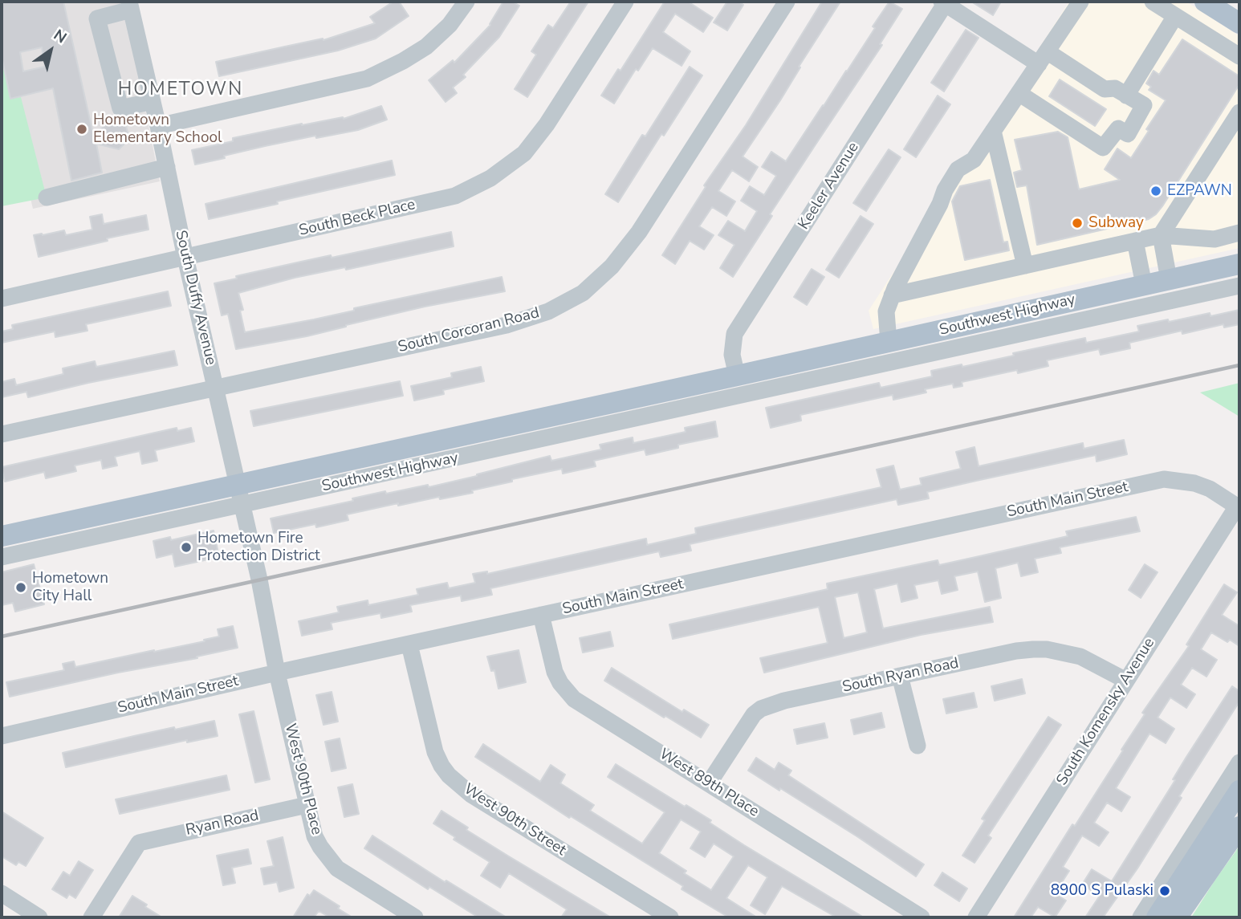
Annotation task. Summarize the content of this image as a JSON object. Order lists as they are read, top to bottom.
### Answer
{
  "streets": {
    "main road": ["Southwest Highway"],
    "street": [
      "Keeler Avenue",
      "South Beck Place",
      "South Duffy Avenue",
      "South Corcoran Road",
      "South Main Street",
      "South Ryan Road",
      "South Komensky Avenue",
      "West 90th Place",
      "West 89th Place",
      "West 90th Street",
      "Ryan Road"
    ]
  },
  "crossings": [
    ["Keeler Avenue", "Southwest Highway"],
    ["South Beck Place", "South Duffy Avenue"],
    ["South Duffy Avenue", "Southwest Highway"],
    ["South Duffy Avenue", "South Corcoran Road"],
    ["South Duffy Avenue", "West 90th Place"],
    ["South Main Street", "South Komensky Avenue"],
    ["South Main Street", "West 90th Place"],
    ["South Main Street", "West 89th Place"],
    ["South Main Street", "West 90th Street"],
    ["South Ryan Road", "South Komensky Avenue"],
    ["South Ryan Road", "West 89th Place"],
    ["West 90th Place", "Ryan Road"]
  ],
  "districts": ["HOMETOWN"],
  "places": [
    "Hometown Elementary School",
    "EZPAWN",
    "Subway",
    "Hometown Fire Protection District",
    "Hometown City Hall",
    "8900 S Pulaski"
  ],
  "north": "top right"
}
